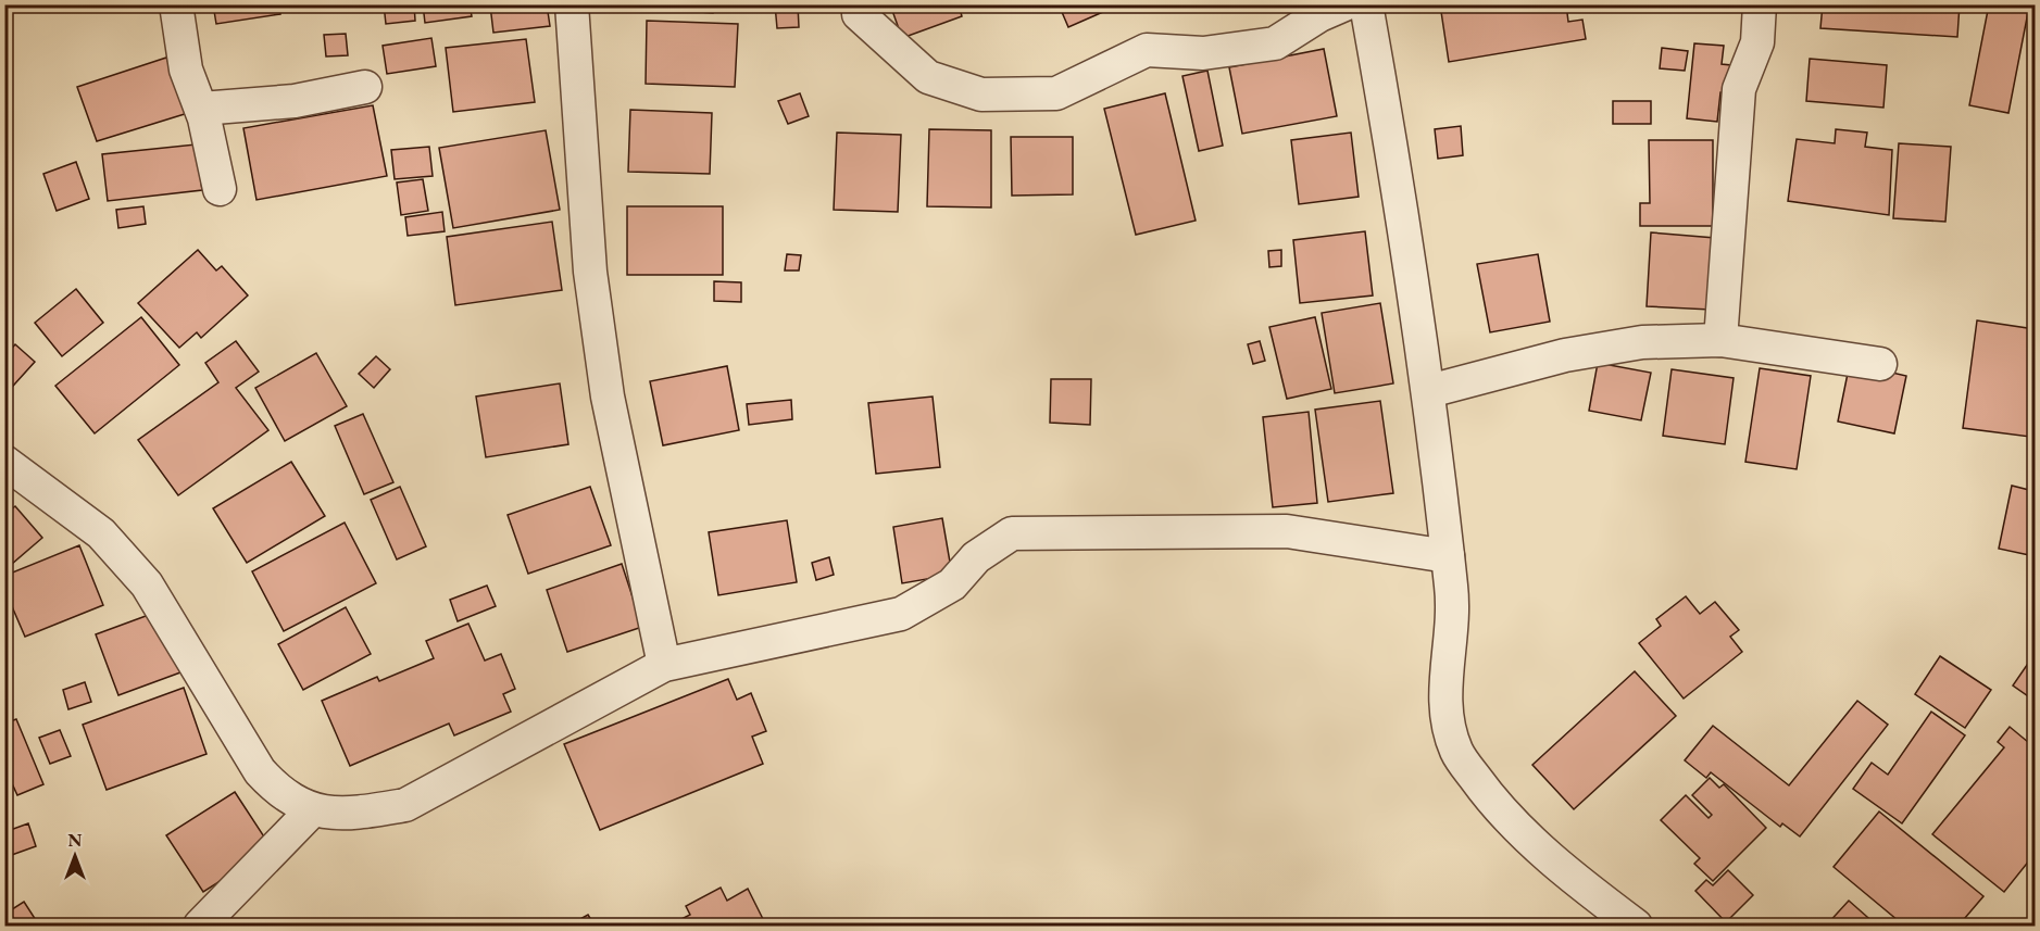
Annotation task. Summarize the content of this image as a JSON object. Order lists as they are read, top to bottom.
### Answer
{
  "north": "top"
}
